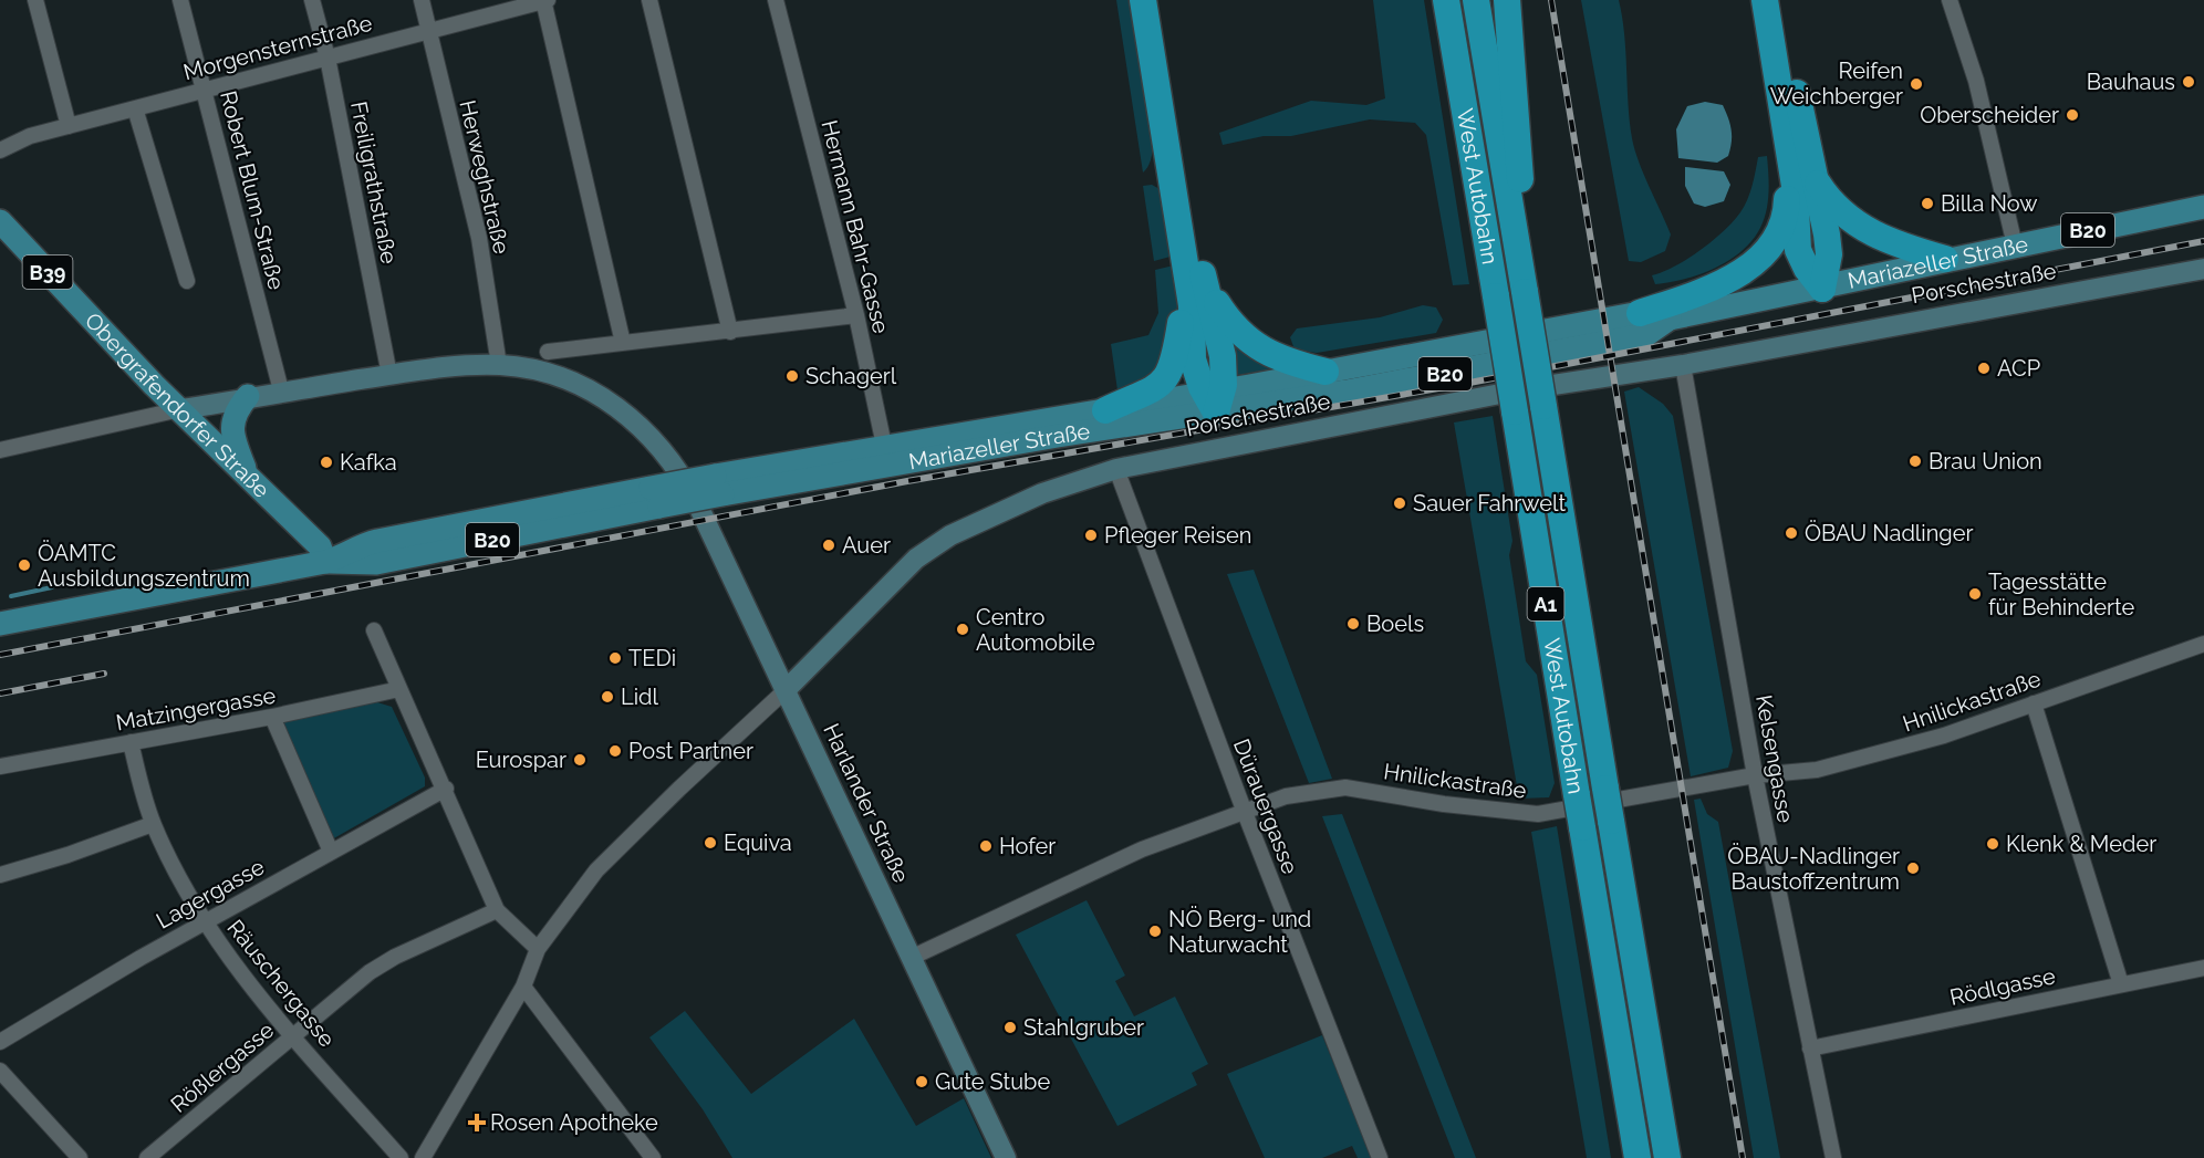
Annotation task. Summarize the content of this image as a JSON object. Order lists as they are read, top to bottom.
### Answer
{
  "streets": {
    "highway": ["West Autobahn", "A1"],
    "main road": [
      "B20",
      "Mariazeller Straße",
      "B39",
      "Obergrafendorfer Straße"
    ],
    "street": [
      "Morgensternstraße",
      "Herweghstraße",
      "Freiligrathstraße",
      "Robert Blum-Straße",
      "Hermann Bahr-Gasse",
      "Porschestraße",
      "Hnilickastraße",
      "Matzingergasse",
      "Kelsengasse",
      "Harlander Straße",
      "Dürauergasse",
      "Lagergasse",
      "Räuschergasse",
      "Rödlgasse",
      "Rößlergasse"
    ]
  },
  "crossings": [
    ["Morgensternstraße", "Herweghstraße"],
    ["Morgensternstraße", "Freiligrathstraße"],
    ["Morgensternstraße", "Robert Blum-Straße"],
    ["Herweghstraße", "Harlander Straße"],
    ["Freiligrathstraße", "Harlander Straße"],
    ["Robert Blum-Straße", "Harlander Straße"],
    ["Hermann Bahr-Gasse", "Mariazeller Straße"],
    ["Mariazeller Straße", "Obergrafendorfer Straße"],
    ["Porschestraße", "Kelsengasse"],
    ["Porschestraße", "Harlander Straße"],
    ["Porschestraße", "Dürauergasse"],
    ["Obergrafendorfer Straße", "Harlander Straße"],
    ["Hnilickastraße", "Kelsengasse"],
    ["Hnilickastraße", "Harlander Straße"],
    ["Hnilickastraße", "Dürauergasse"],
    ["Matzingergasse", "Räuschergasse"],
    ["Kelsengasse", "Rödlgasse"],
    ["Lagergasse", "Räuschergasse"],
    ["Räuschergasse", "Rößlergasse"]
  ],
  "places": {
    "other": [
      "Bauhaus",
      "Reifen Weichberger",
      "Oberscheider",
      "Billa Now",
      "ACP",
      "Schagerl",
      "Brau Union",
      "Kafka",
      "Sauer Fahrwelt",
      "ÖBAU Nadlinger",
      "Pfleger Reisen",
      "Auer",
      "ÖAMTC Ausbildungszentrum",
      "Tagesstätte für Behinderte",
      "Boels",
      "Centro Automobile",
      "TEDi",
      "Lidl",
      "Post Partner",
      "Eurospar",
      "Equiva",
      "Klenk & Meder",
      "Hofer",
      "ÖBAU-Nadlinger Baustoffzentrum",
      "NÖ Berg- und Naturwacht",
      "Stahlgruber",
      "Gute Stube"
    ],
    "health": ["Rosen Apotheke"]
  }
}
